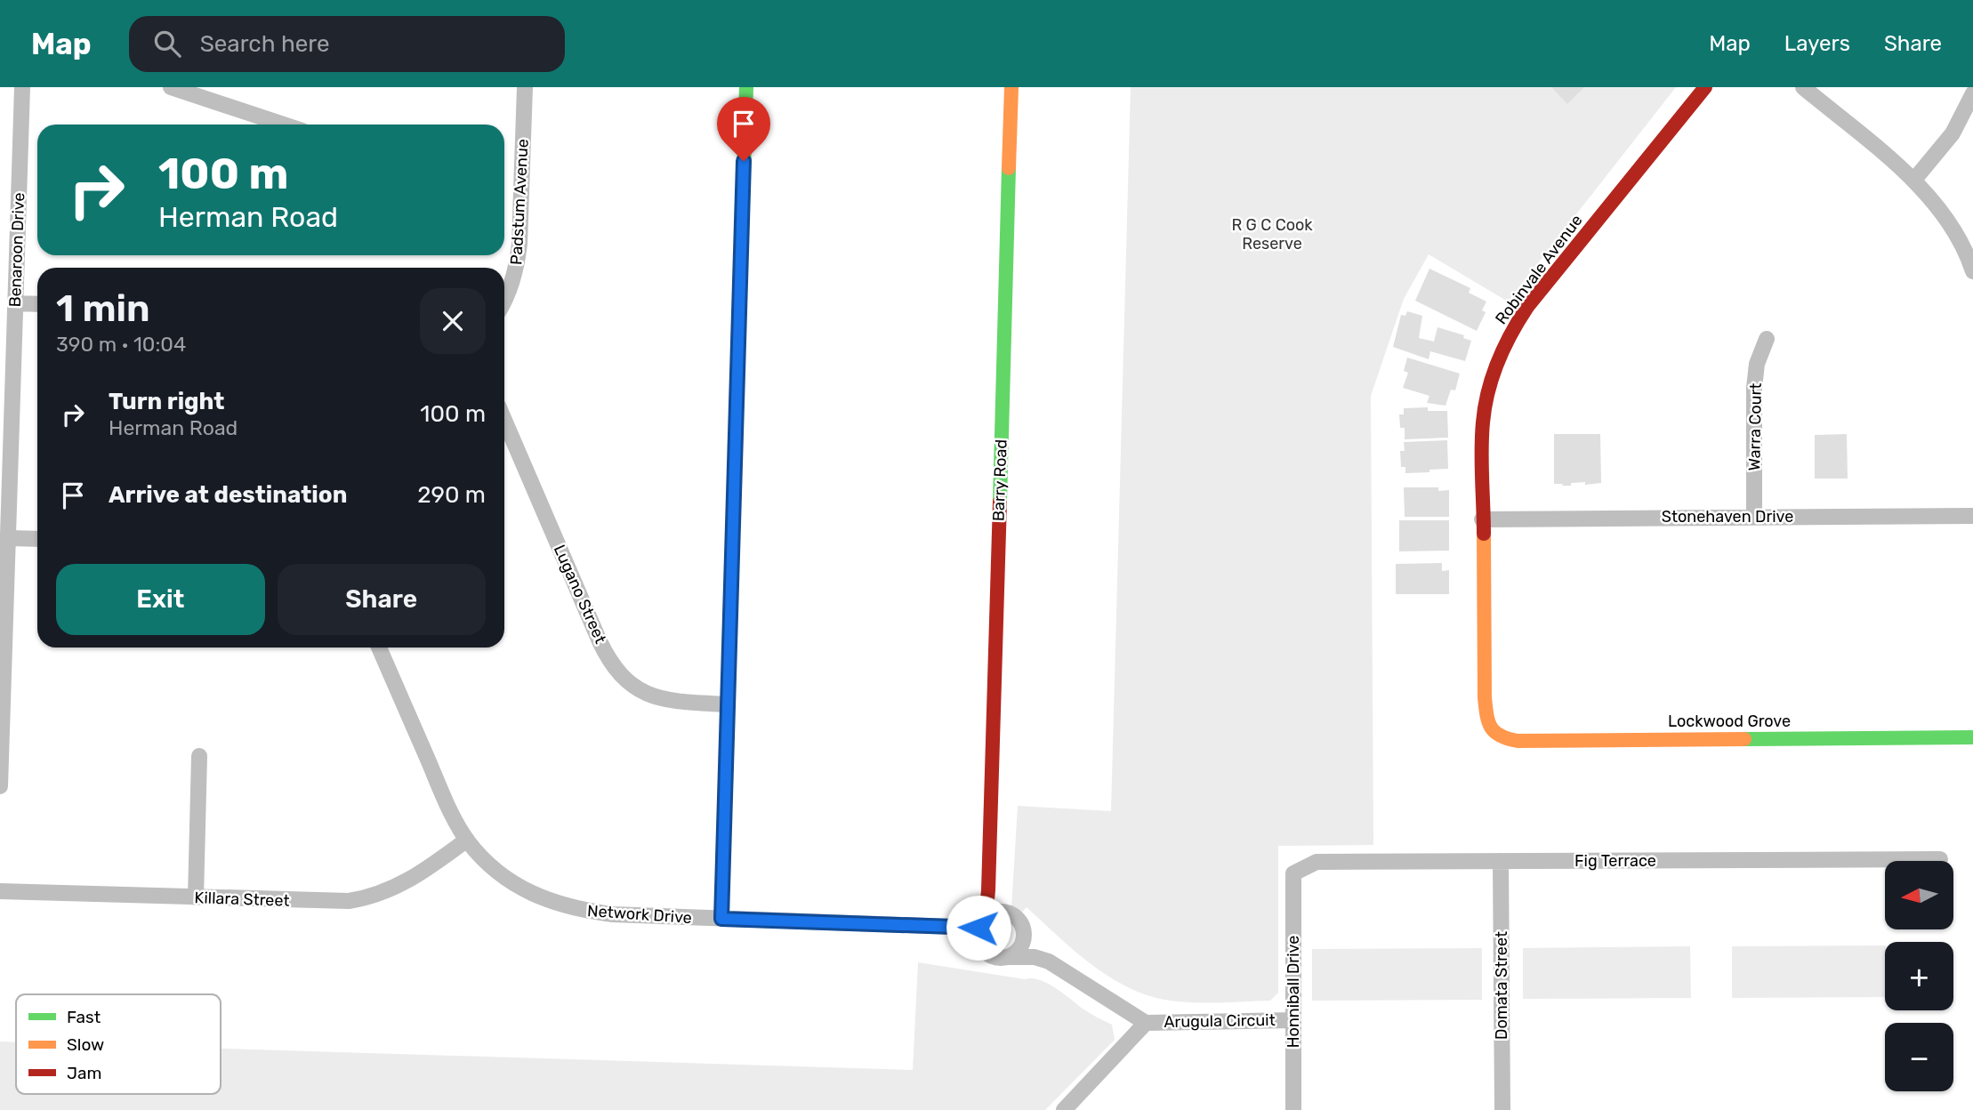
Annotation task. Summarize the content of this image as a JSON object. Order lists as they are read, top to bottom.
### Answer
{
  "streets": {
    "street": [
      "Padstum Avenue",
      "Benaroon Drive",
      "Robinvale Avenue",
      "Warra Court",
      "Barry Road",
      "Stonehaven Drive",
      "Lugano Street",
      "Lockwood Grove",
      "Fig Terrace",
      "Killara Street",
      "Network Drive",
      "Domata Street",
      "Honniball Drive",
      "Arugula Circuit"
    ]
  },
  "crossings": [
    ["Robinvale Avenue", "Stonehaven Drive"],
    ["Robinvale Avenue", "Lockwood Grove"],
    ["Warra Court", "Stonehaven Drive"],
    ["Barry Road", "Network Drive"],
    ["Fig Terrace", "Domata Street"],
    ["Fig Terrace", "Honniball Drive"],
    ["Killara Street", "Network Drive"],
    ["Honniball Drive", "Arugula Circuit"]
  ],
  "parks": ["R G C Cook Reserve"],
  "legend": ["Fast", "Slow", "Jam"],
  "north": "left",
  "page": {
    "header": "Map",
    "search": "Search here",
    "nav": ["Map", "Layers", "Share"],
    "turn": ["100 m", "Herman Road"],
    "heading": ["1 min", "390 m · 10:04"],
    "list": [
      {
        "name": "Turn right",
        "note": "Herman Road",
        "value": "100 m"
      },
      {
        "name": "Arrive at destination",
        "value": "290 m"
      }
    ],
    "buttons": ["Exit", "Share"],
    "map_buttons": ["+", "−"]
  }
}
